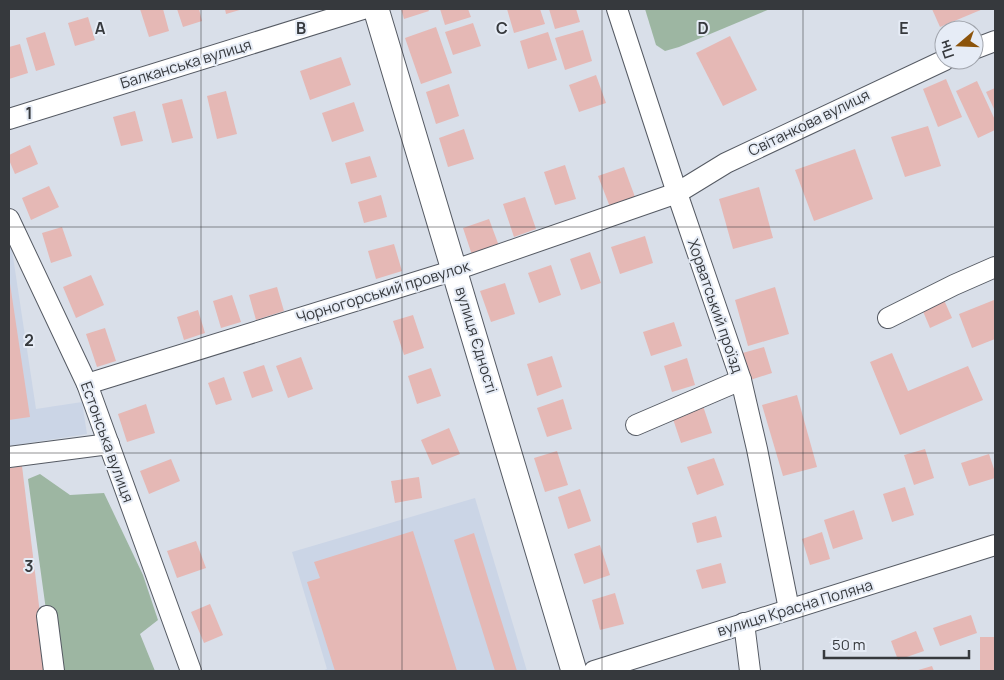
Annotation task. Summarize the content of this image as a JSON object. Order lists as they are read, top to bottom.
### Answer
{
  "streets": {
    "main road": ["вулиця Єдності"],
    "street": [
      "Балканська вулиця",
      "Світанкова вулиця",
      "Чорногорський провулок",
      "Хорватський проїзд",
      "Естонська вулиця",
      "вулиця Красна Поляна"
    ]
  },
  "crossings": [
    ["Світанкова вулиця", "Чорногорський провулок"],
    ["Світанкова вулиця", "Хорватський проїзд"],
    ["Чорногорський провулок", "Хорватський проїзд"],
    ["Чорногорський провулок", "вулиця Єдності"],
    ["Чорногорський провулок", "Естонська вулиця"],
    ["Хорватський проїзд", "вулиця Красна Поляна"]
  ],
  "scale_bar": "50 m",
  "north": "left",
  "grid": {
    "columns": [
      "A",
      "B",
      "C",
      "D",
      "E"
    ],
    "rows": ["1", "2", "3"]
  }
}
